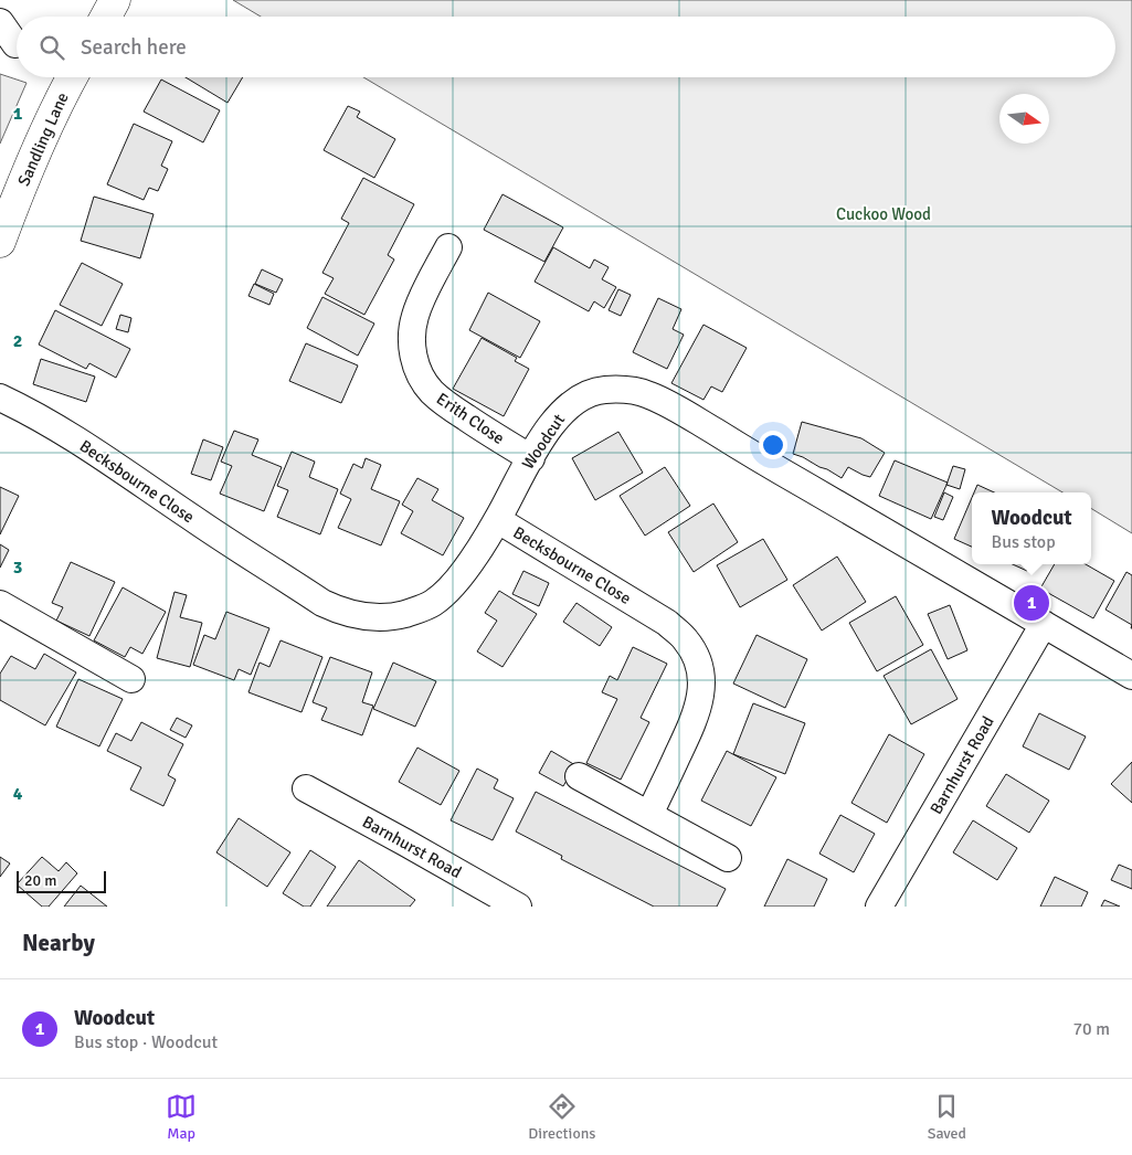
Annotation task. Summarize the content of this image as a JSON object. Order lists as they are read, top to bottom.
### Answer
{
  "streets": {
    "street": [
      "Sandling Lane",
      "Erith Close",
      "Woodcut",
      "Becksbourne Close",
      "Barnhurst Road"
    ]
  },
  "crossings": [
    ["Erith Close", "Woodcut"],
    ["Woodcut", "Becksbourne Close"],
    ["Woodcut", "Barnhurst Road"]
  ],
  "parks": ["Cuckoo Wood"],
  "scale_bar": "20 m",
  "north": "right",
  "page": {
    "search": "Search here",
    "popup": ["Woodcut", "Bus stop"],
    "pins": "1",
    "scale": "20 m",
    "heading": "Nearby",
    "list": [
      {
        "mark": "1",
        "name": "Woodcut",
        "note": "Bus stop · Woodcut",
        "value": "70 m"
      }
    ],
    "nav": ["Map", "Directions", "Saved"]
  },
  "grid": {
    "rows": [
      "1",
      "2",
      "3",
      "4"
    ]
  }
}
